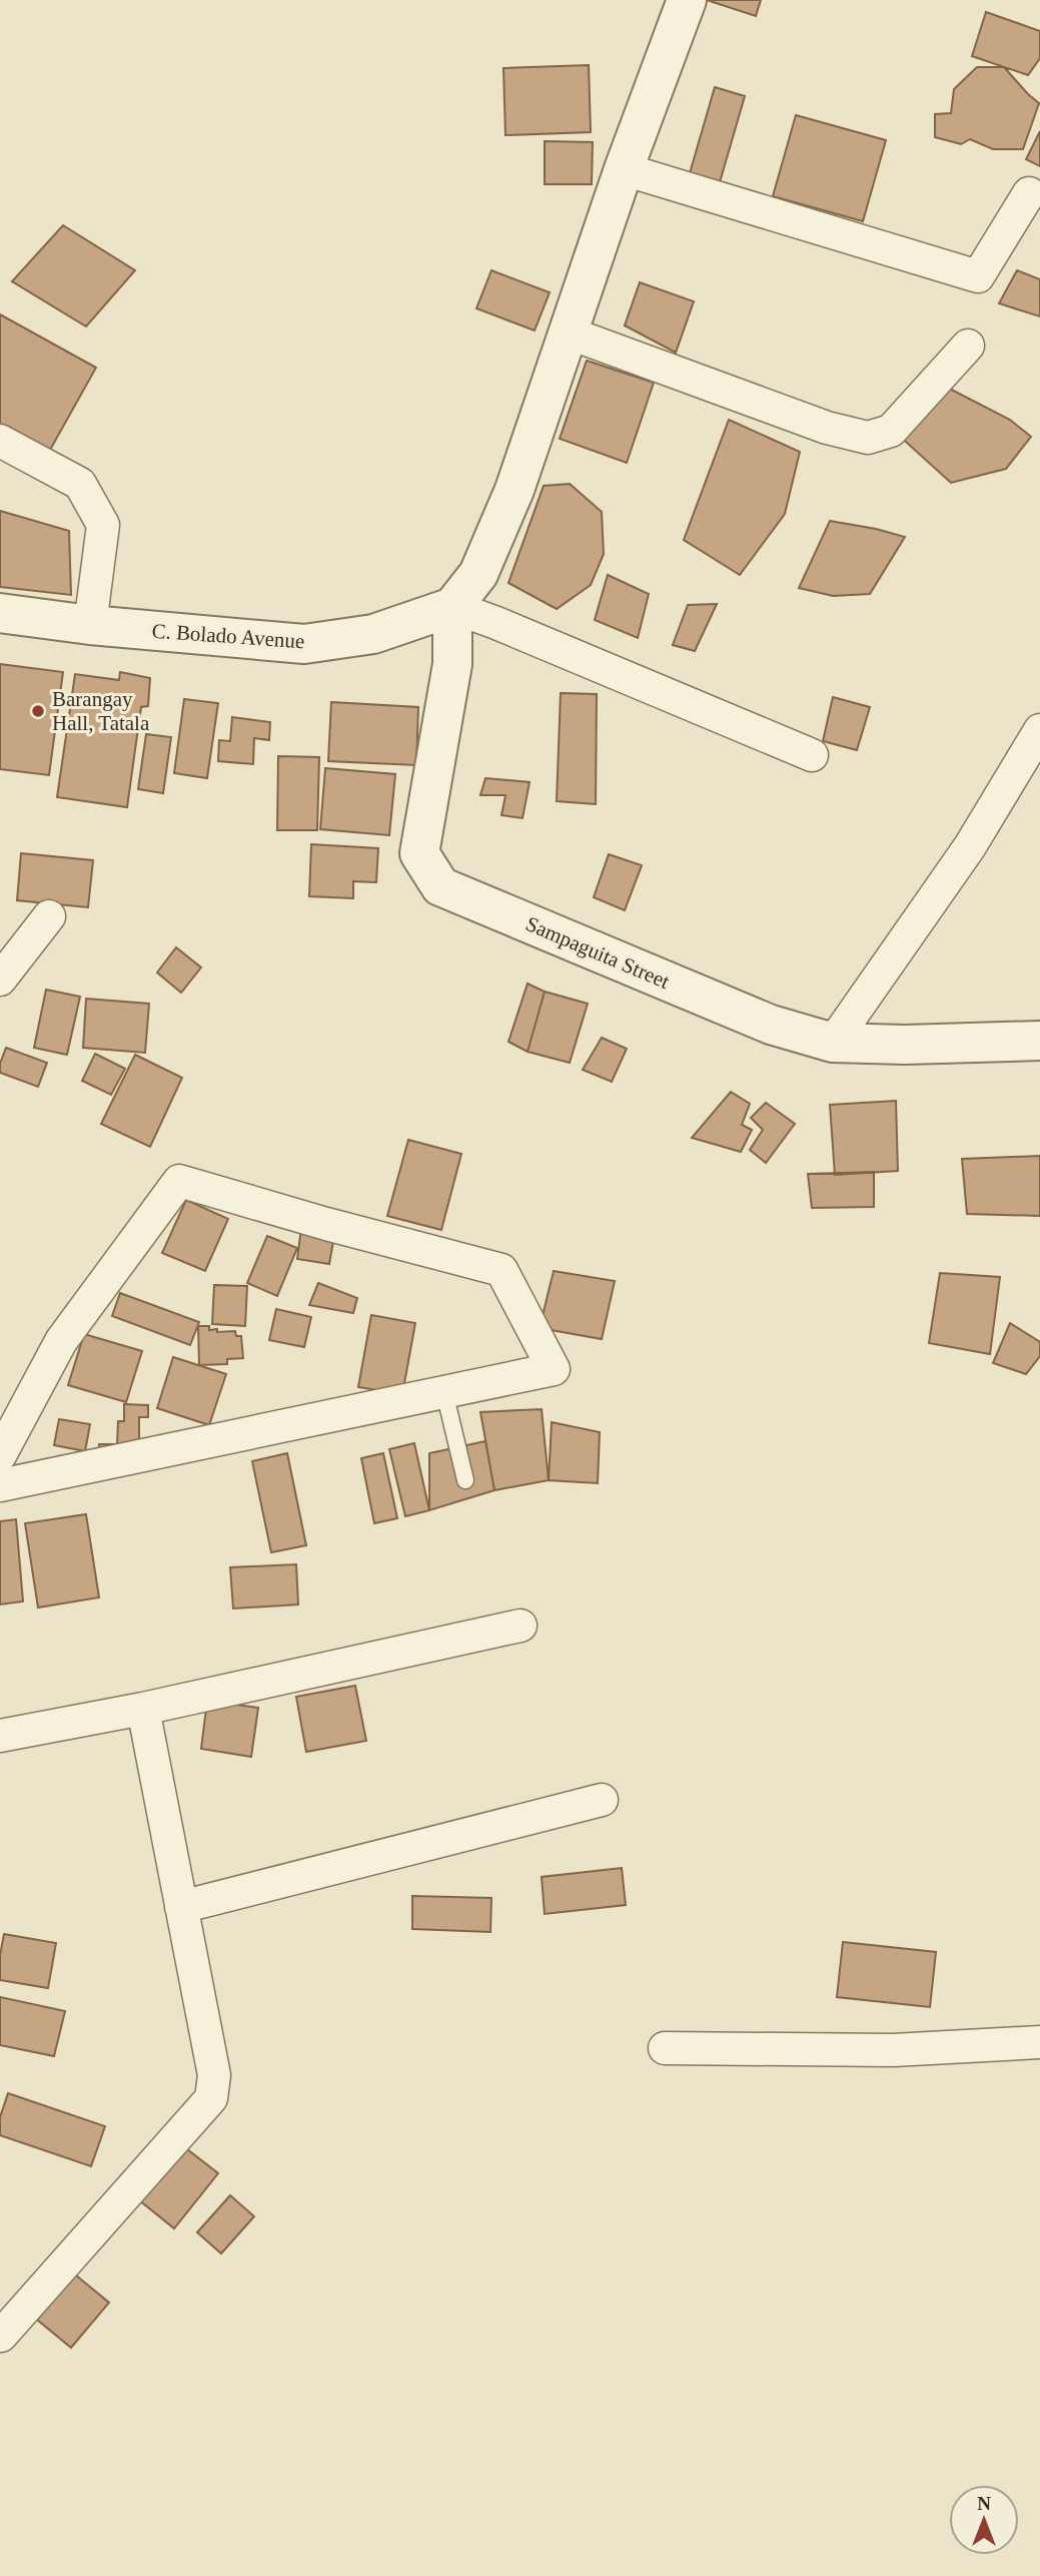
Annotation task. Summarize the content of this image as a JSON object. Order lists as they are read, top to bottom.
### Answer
{
  "streets": {
    "street": ["C. Bolado Avenue", "Sampaguita Street"]
  },
  "crossings": [
    ["C. Bolado Avenue", "Sampaguita Street"]
  ],
  "places": ["Barangay Hall, Tatala"],
  "north": "top"
}
